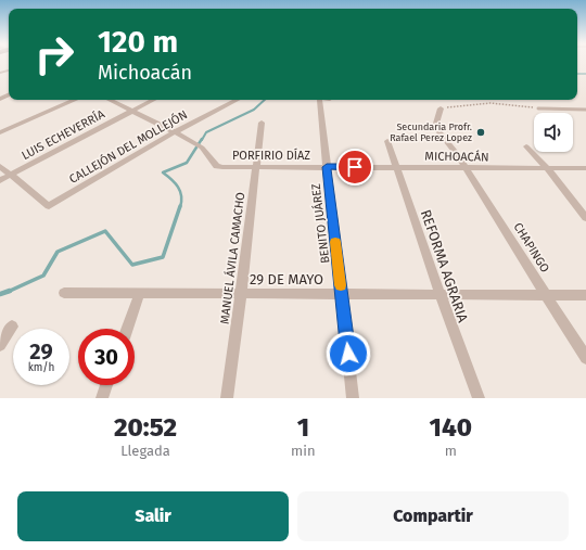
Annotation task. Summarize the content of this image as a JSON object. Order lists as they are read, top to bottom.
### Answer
{
  "streets": {
    "street": [
      "LUIS ECHEVERRÍA",
      "CALLEJÓN DEL MOLLEJÓN",
      "PORFIRIO DÍAZ",
      "MICHOACÁN",
      "BENITO JUÁREZ",
      "CHAPINGO",
      "MANUEL ÁVILA CAMACHO",
      "REFORMA AGRARIA",
      "29 DE MAYO"
    ]
  },
  "crossings": [
    ["LUIS ECHEVERRÍA", "CALLEJÓN DEL MOLLEJÓN"],
    ["CALLEJÓN DEL MOLLEJÓN", "PORFIRIO DÍAZ"],
    ["PORFIRIO DÍAZ", "MICHOACÁN"],
    ["PORFIRIO DÍAZ", "BENITO JUÁREZ"],
    ["PORFIRIO DÍAZ", "MANUEL ÁVILA CAMACHO"],
    ["MICHOACÁN", "BENITO JUÁREZ"],
    ["MICHOACÁN", "CHAPINGO"],
    ["MICHOACÁN", "REFORMA AGRARIA"],
    ["BENITO JUÁREZ", "29 DE MAYO"],
    ["CHAPINGO", "29 DE MAYO"],
    ["MANUEL ÁVILA CAMACHO", "29 DE MAYO"],
    ["REFORMA AGRARIA", "29 DE MAYO"]
  ],
  "places": ["Secundaria Profr. Rafael Perez Lopez"],
  "page": {
    "turn": ["120 m", "Michoacán"],
    "speed": "29 km/h",
    "limit": "30",
    "eta": [
      "20:52",
      "Llegada",
      "1",
      "min",
      "140",
      "m"
    ],
    "buttons": ["Salir", "Compartir"]
  }
}
